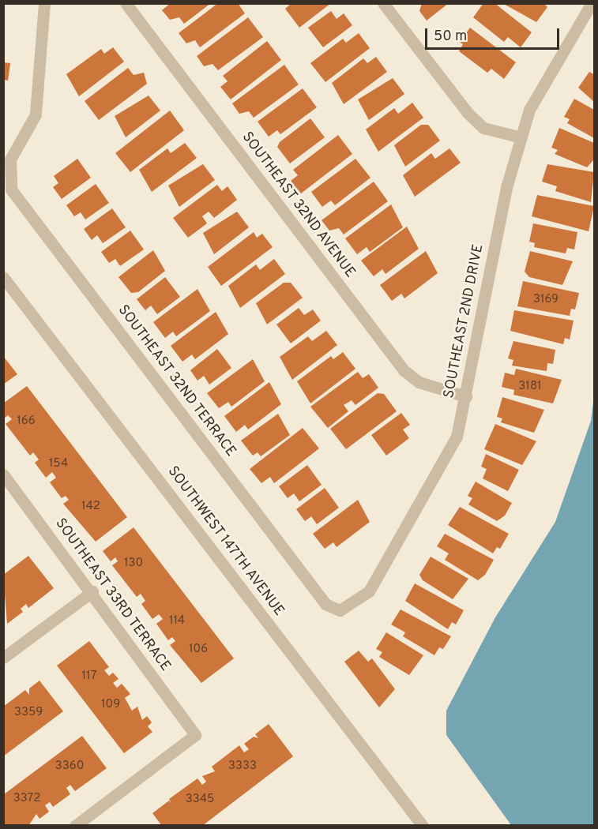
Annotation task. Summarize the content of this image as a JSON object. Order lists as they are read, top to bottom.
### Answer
{
  "streets": {
    "street": [
      "SOUTHEAST 32ND AVENUE",
      "SOUTHEAST 2ND DRIVE",
      "SOUTHEAST 32ND TERRACE",
      "SOUTHWEST 147TH AVENUE",
      "SOUTHEAST 33RD TERRACE"
    ]
  },
  "crossings": [
    ["SOUTHEAST 32ND AVENUE", "SOUTHEAST 2ND DRIVE"],
    ["SOUTHEAST 2ND DRIVE", "SOUTHEAST 32ND TERRACE"]
  ],
  "house_numbers": [
    "3169",
    "3181",
    "166",
    "154",
    "142",
    "130",
    "114",
    "106",
    "117",
    "109",
    "3359",
    "3360",
    "3333",
    "3372",
    "3345"
  ],
  "scale_bar": "50 m"
}
